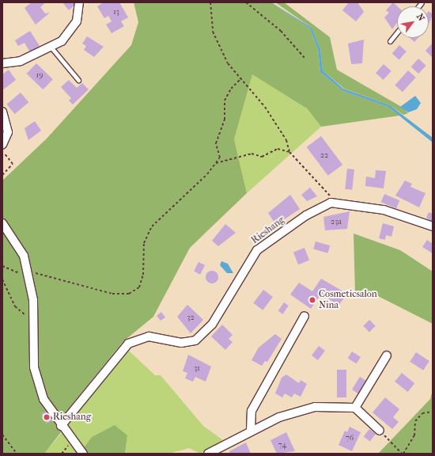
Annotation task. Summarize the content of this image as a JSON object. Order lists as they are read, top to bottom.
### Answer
{
  "streets": {
    "street": ["Rieshang"]
  },
  "places": ["Cosmeticsalon Nina", "Rieshang"],
  "house_numbers": [
    "13",
    "19",
    "22",
    "23a",
    "32",
    "31",
    "76",
    "74"
  ],
  "north": "top right"
}
